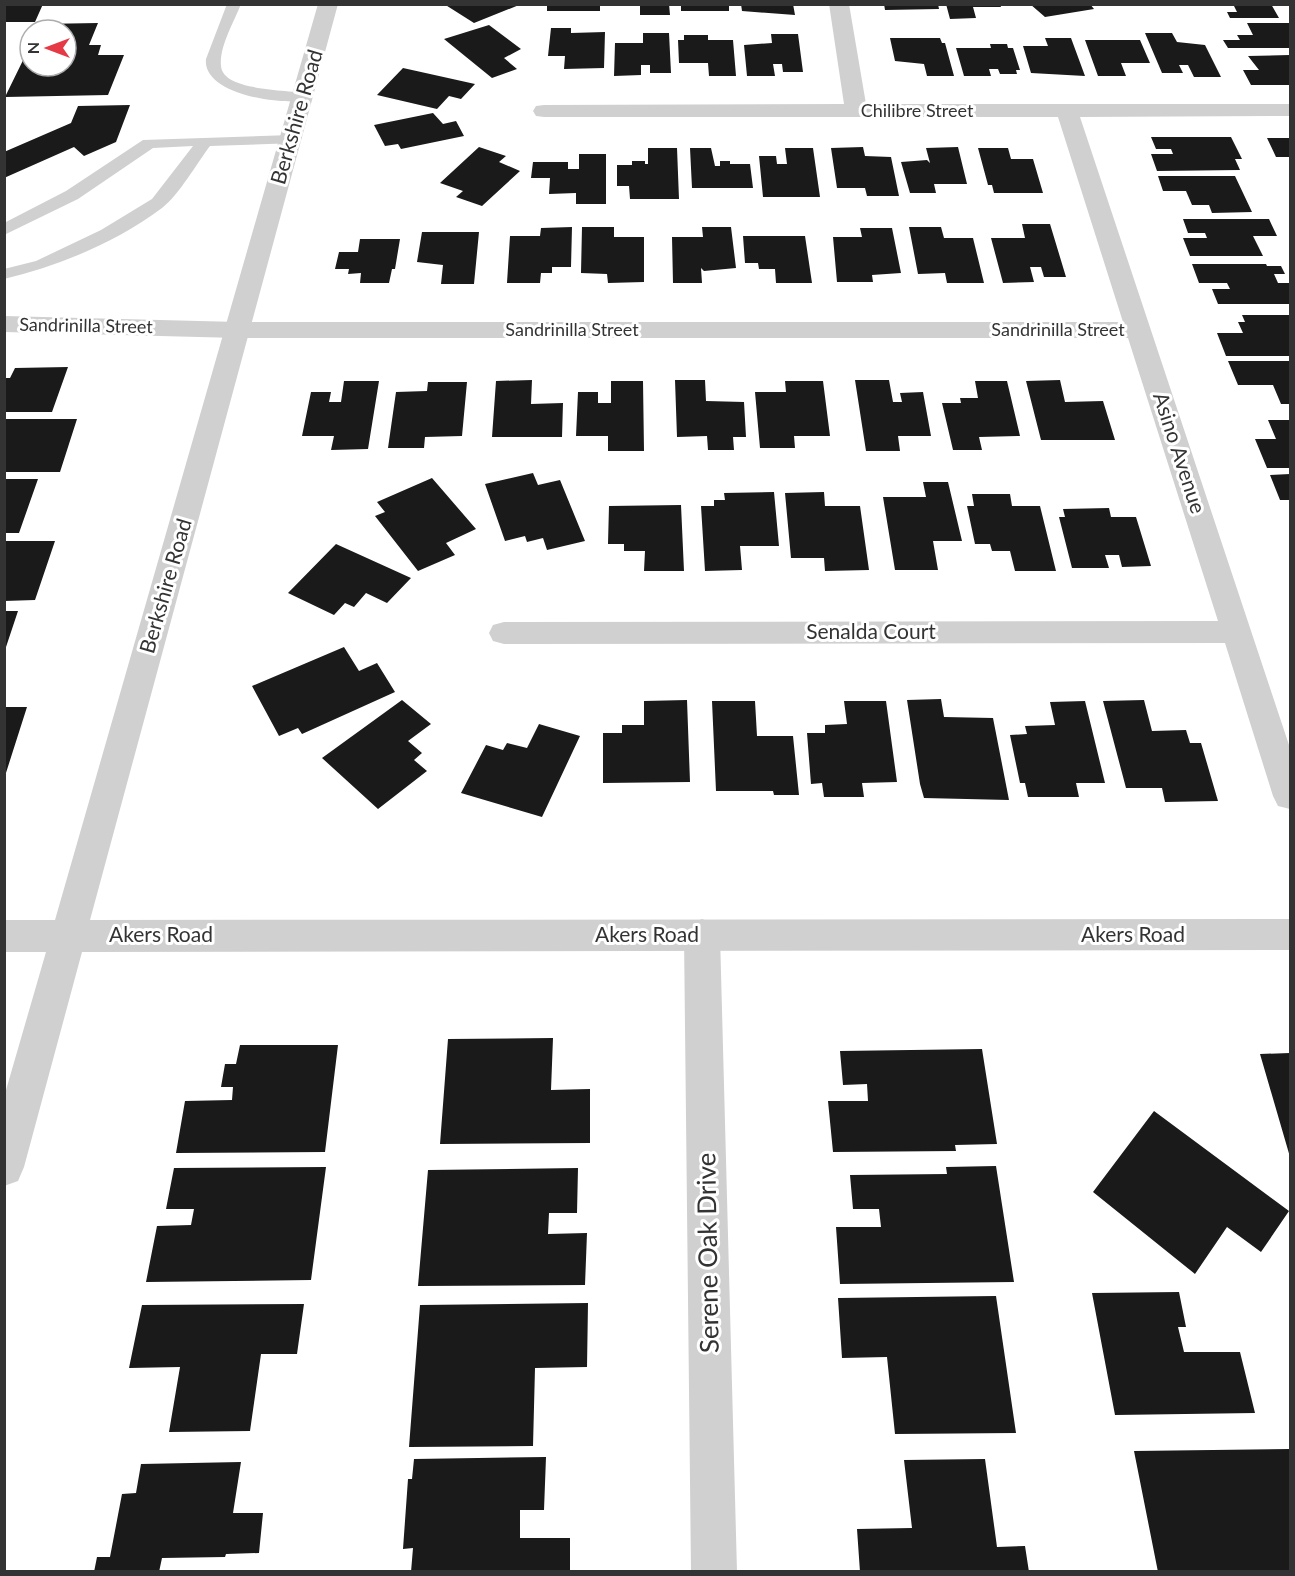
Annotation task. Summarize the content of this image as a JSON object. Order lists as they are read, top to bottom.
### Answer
{
  "streets": {
    "street": [
      "Chilibre Street",
      "Berkshire Road",
      "Sandrinilla Street",
      "Asino Avenue",
      "Senalda Court",
      "Akers Road",
      "Serene Oak Drive"
    ]
  },
  "crossings": [
    ["Chilibre Street", "Asino Avenue"],
    ["Berkshire Road", "Sandrinilla Street"],
    ["Berkshire Road", "Akers Road"],
    ["Sandrinilla Street", "Asino Avenue"],
    ["Asino Avenue", "Senalda Court"],
    ["Akers Road", "Serene Oak Drive"]
  ],
  "north": "left"
}
